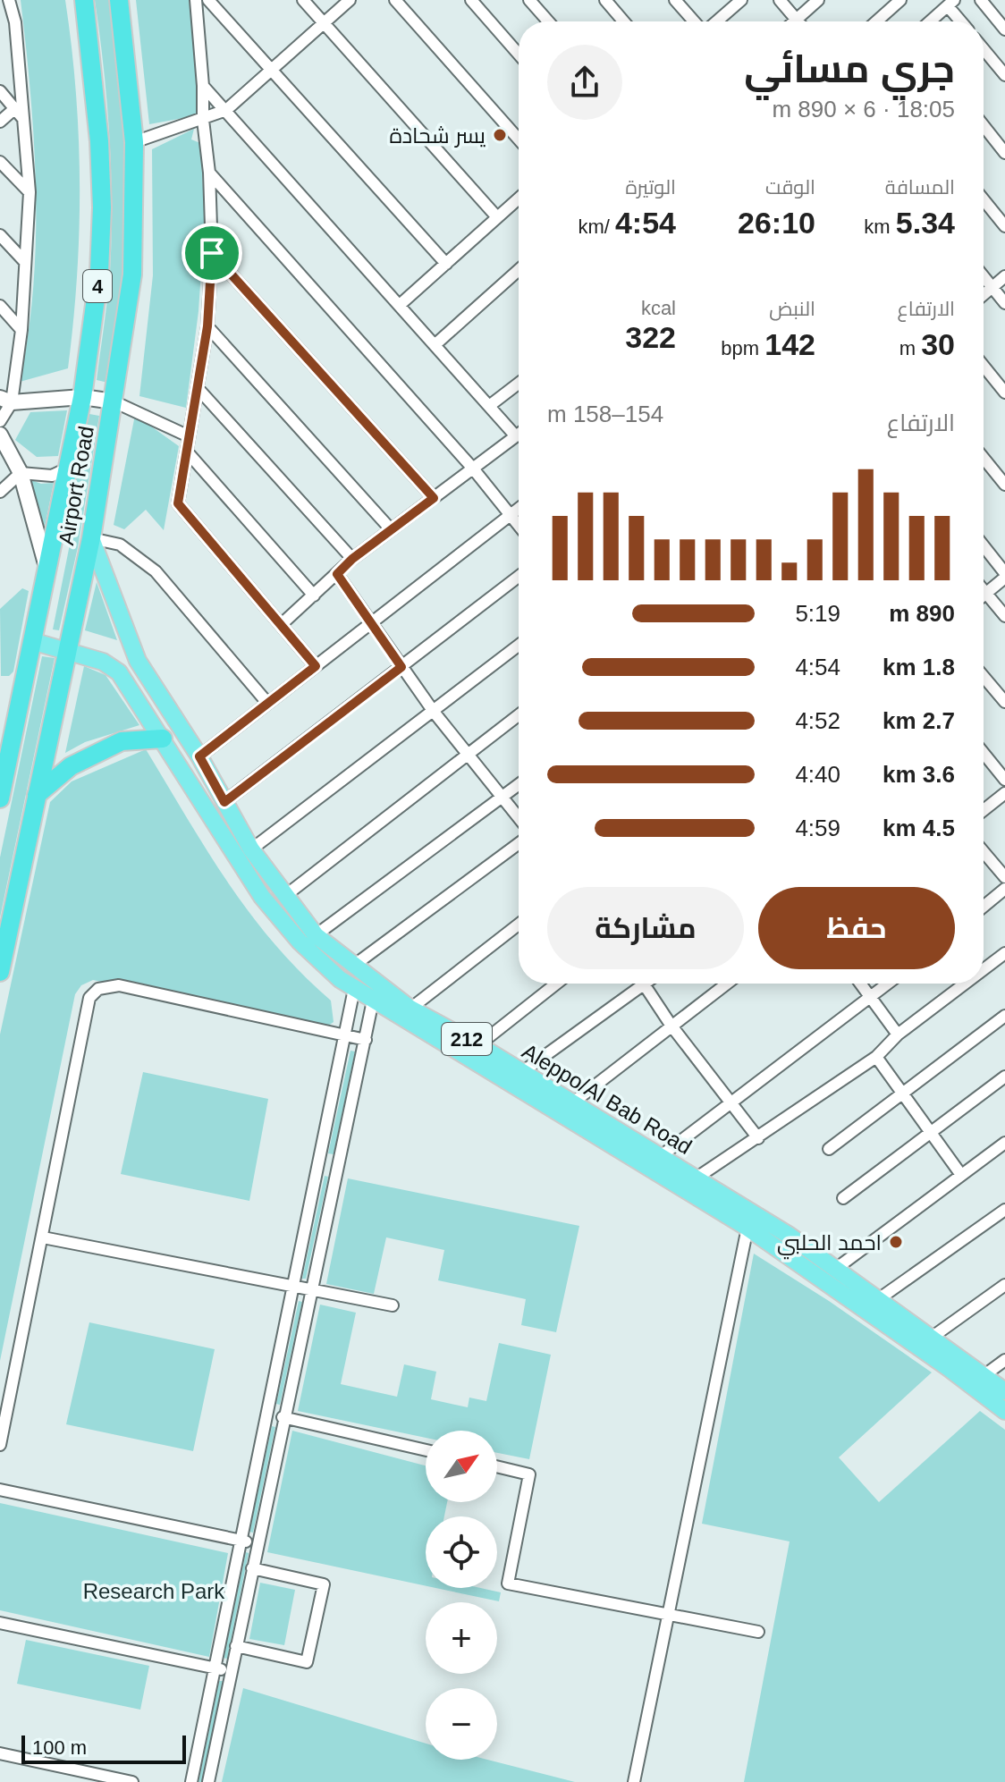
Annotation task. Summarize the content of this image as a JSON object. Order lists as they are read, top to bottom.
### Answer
{
  "streets": {
    "highway": ["4", "Airport Road"],
    "main road": ["212", "Aleppo/Al Bab Road"]
  },
  "crossings": [
    ["Airport Road", "Aleppo/Al Bab Road"]
  ],
  "parks": ["Research Park"],
  "places": ["يسر شحادة", "احمد الحلبي"],
  "scale_bar": "100 m",
  "north": "top right",
  "page": {
    "heading": ["جري مسائي", "18:05 · 6 × 890 m"],
    "stats": [
      ["المسافة", "5.34 km"],
      ["الوقت", "26:10"],
      ["الوتيرة", "4:54 /km"],
      ["الارتفاع", "30 m"],
      ["النبض", "142 bpm"],
      ["kcal", "322"]
    ],
    "chart": ["الارتفاع", "154–158 m"],
    "list": [
      {
        "name": "890 m",
        "note": "5:19"
      },
      {
        "name": "1.8 km",
        "note": "4:54"
      },
      {
        "name": "2.7 km",
        "note": "4:52"
      },
      {
        "name": "3.6 km",
        "note": "4:40"
      },
      {
        "name": "4.5 km",
        "note": "4:59"
      }
    ],
    "buttons": ["حفظ", "مشاركة"],
    "map_buttons": ["+", "−"],
    "scale": "100 m"
  }
}
